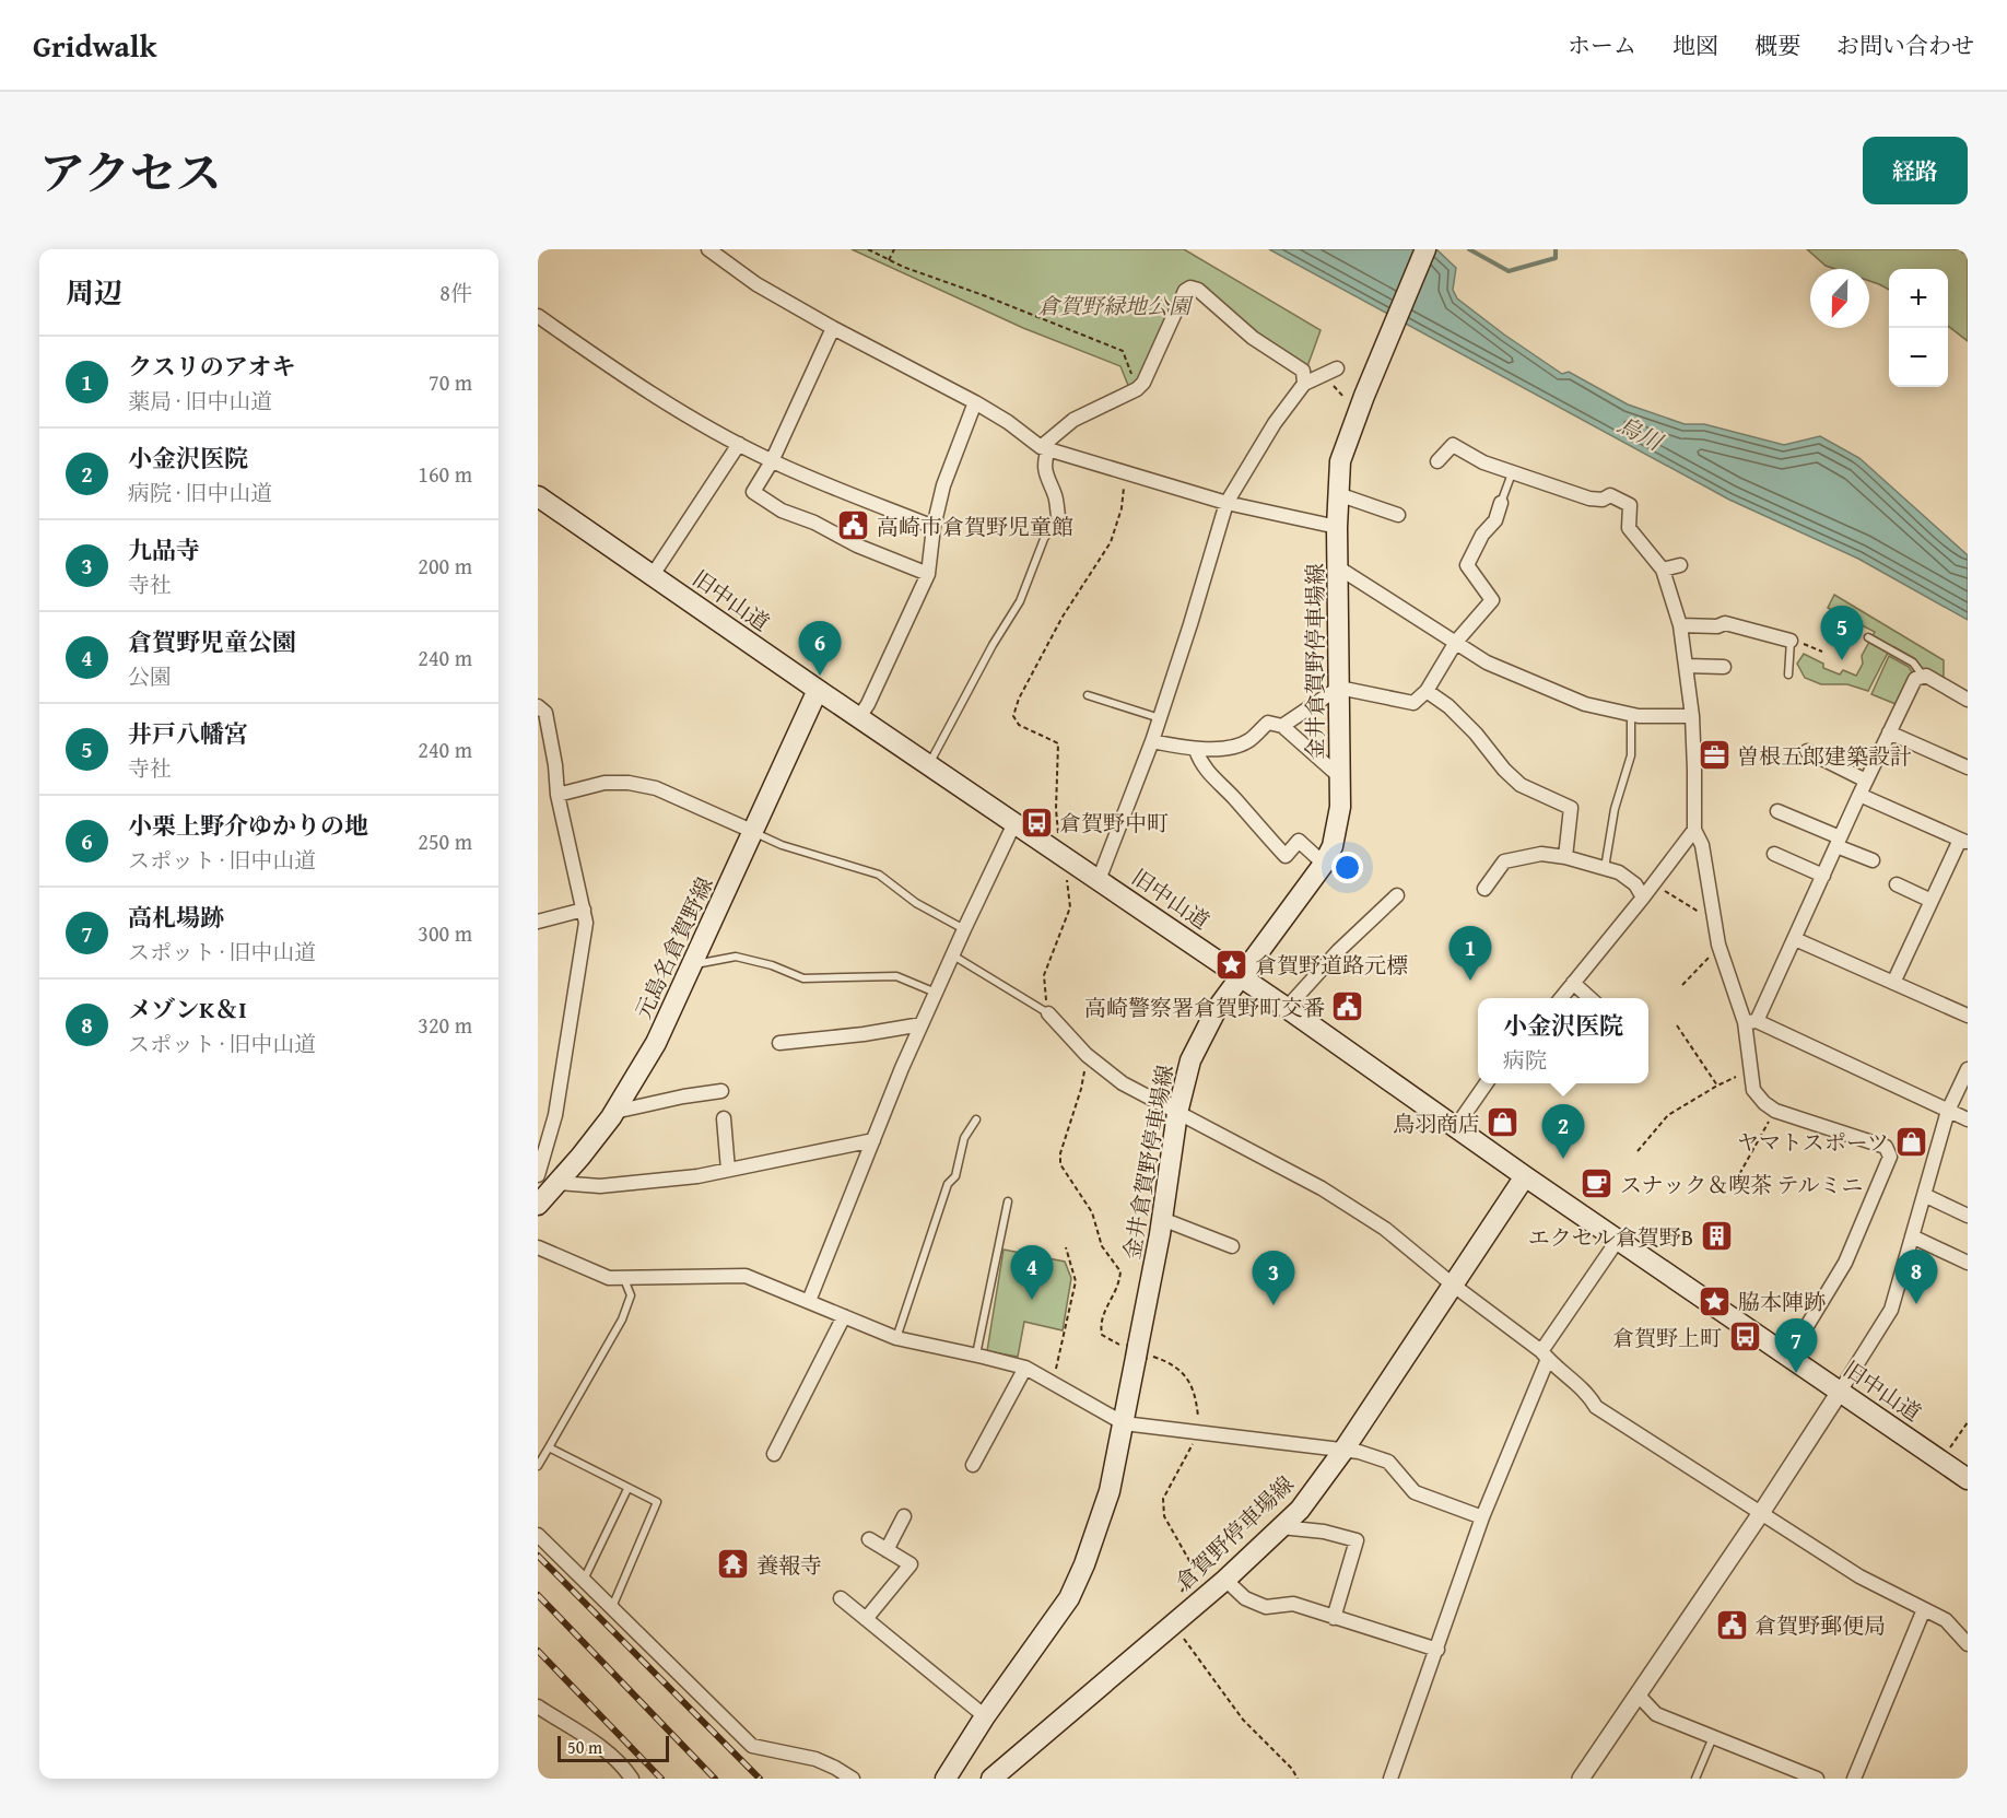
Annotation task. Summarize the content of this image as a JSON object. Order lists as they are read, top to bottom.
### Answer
{
  "streets": {
    "main road": [
      "旧中山道",
      "金井倉賀野停車場線",
      "元島名倉賀野線",
      "倉賀野停車場線"
    ]
  },
  "crossings": [
    ["旧中山道", "金井倉賀野停車場線"],
    ["旧中山道", "元島名倉賀野線"],
    ["旧中山道", "倉賀野停車場線"]
  ],
  "water": ["烏川"],
  "parks": ["倉賀野緑地公園"],
  "places": {
    "public building": ["高崎市倉賀野児童館", "高崎警察署倉賀野町交番", "倉賀野郵便局"],
    "office": ["曽根五郎建築設計"],
    "bus stop": ["倉賀野中町", "倉賀野上町"],
    "place": ["倉賀野道路元標", "脇本陣跡"],
    "shop": ["鳥羽商店", "ヤマトスポーツ"],
    "cafe": ["スナック＆喫茶 テルミニ"],
    "building": ["エクセル倉賀野B"],
    "temple": ["養報寺"]
  },
  "scale_bar": "50 m",
  "north": "bottom",
  "page": {
    "header": "Gridwalk",
    "nav": [
      "ホーム",
      "地図",
      "概要",
      "お問い合わせ"
    ],
    "title": "アクセス",
    "buttons": "経路",
    "heading": ["周辺", "8件"],
    "map_buttons": ["+", "−"],
    "list": [
      {
        "mark": "1",
        "name": "クスリのアオキ",
        "note": "薬局 · 旧中山道",
        "value": "70 m"
      },
      {
        "mark": "2",
        "name": "小金沢医院",
        "note": "病院 · 旧中山道",
        "value": "160 m"
      },
      {
        "mark": "3",
        "name": "九品寺",
        "note": "寺社",
        "value": "200 m"
      },
      {
        "mark": "4",
        "name": "倉賀野児童公園",
        "note": "公園",
        "value": "240 m"
      },
      {
        "mark": "5",
        "name": "井戸八幡宮",
        "note": "寺社",
        "value": "240 m"
      },
      {
        "mark": "6",
        "name": "小栗上野介ゆかりの地",
        "note": "スポット · 旧中山道",
        "value": "250 m"
      },
      {
        "mark": "7",
        "name": "高札場跡",
        "note": "スポット · 旧中山道",
        "value": "300 m"
      },
      {
        "mark": "8",
        "name": "メゾンK＆I",
        "note": "スポット · 旧中山道",
        "value": "320 m"
      }
    ],
    "pins": [
      "5",
      "6",
      "1",
      "2",
      "4",
      "8",
      "3",
      "7"
    ],
    "popup": ["小金沢医院", "病院"],
    "scale": "50 m"
  }
}
